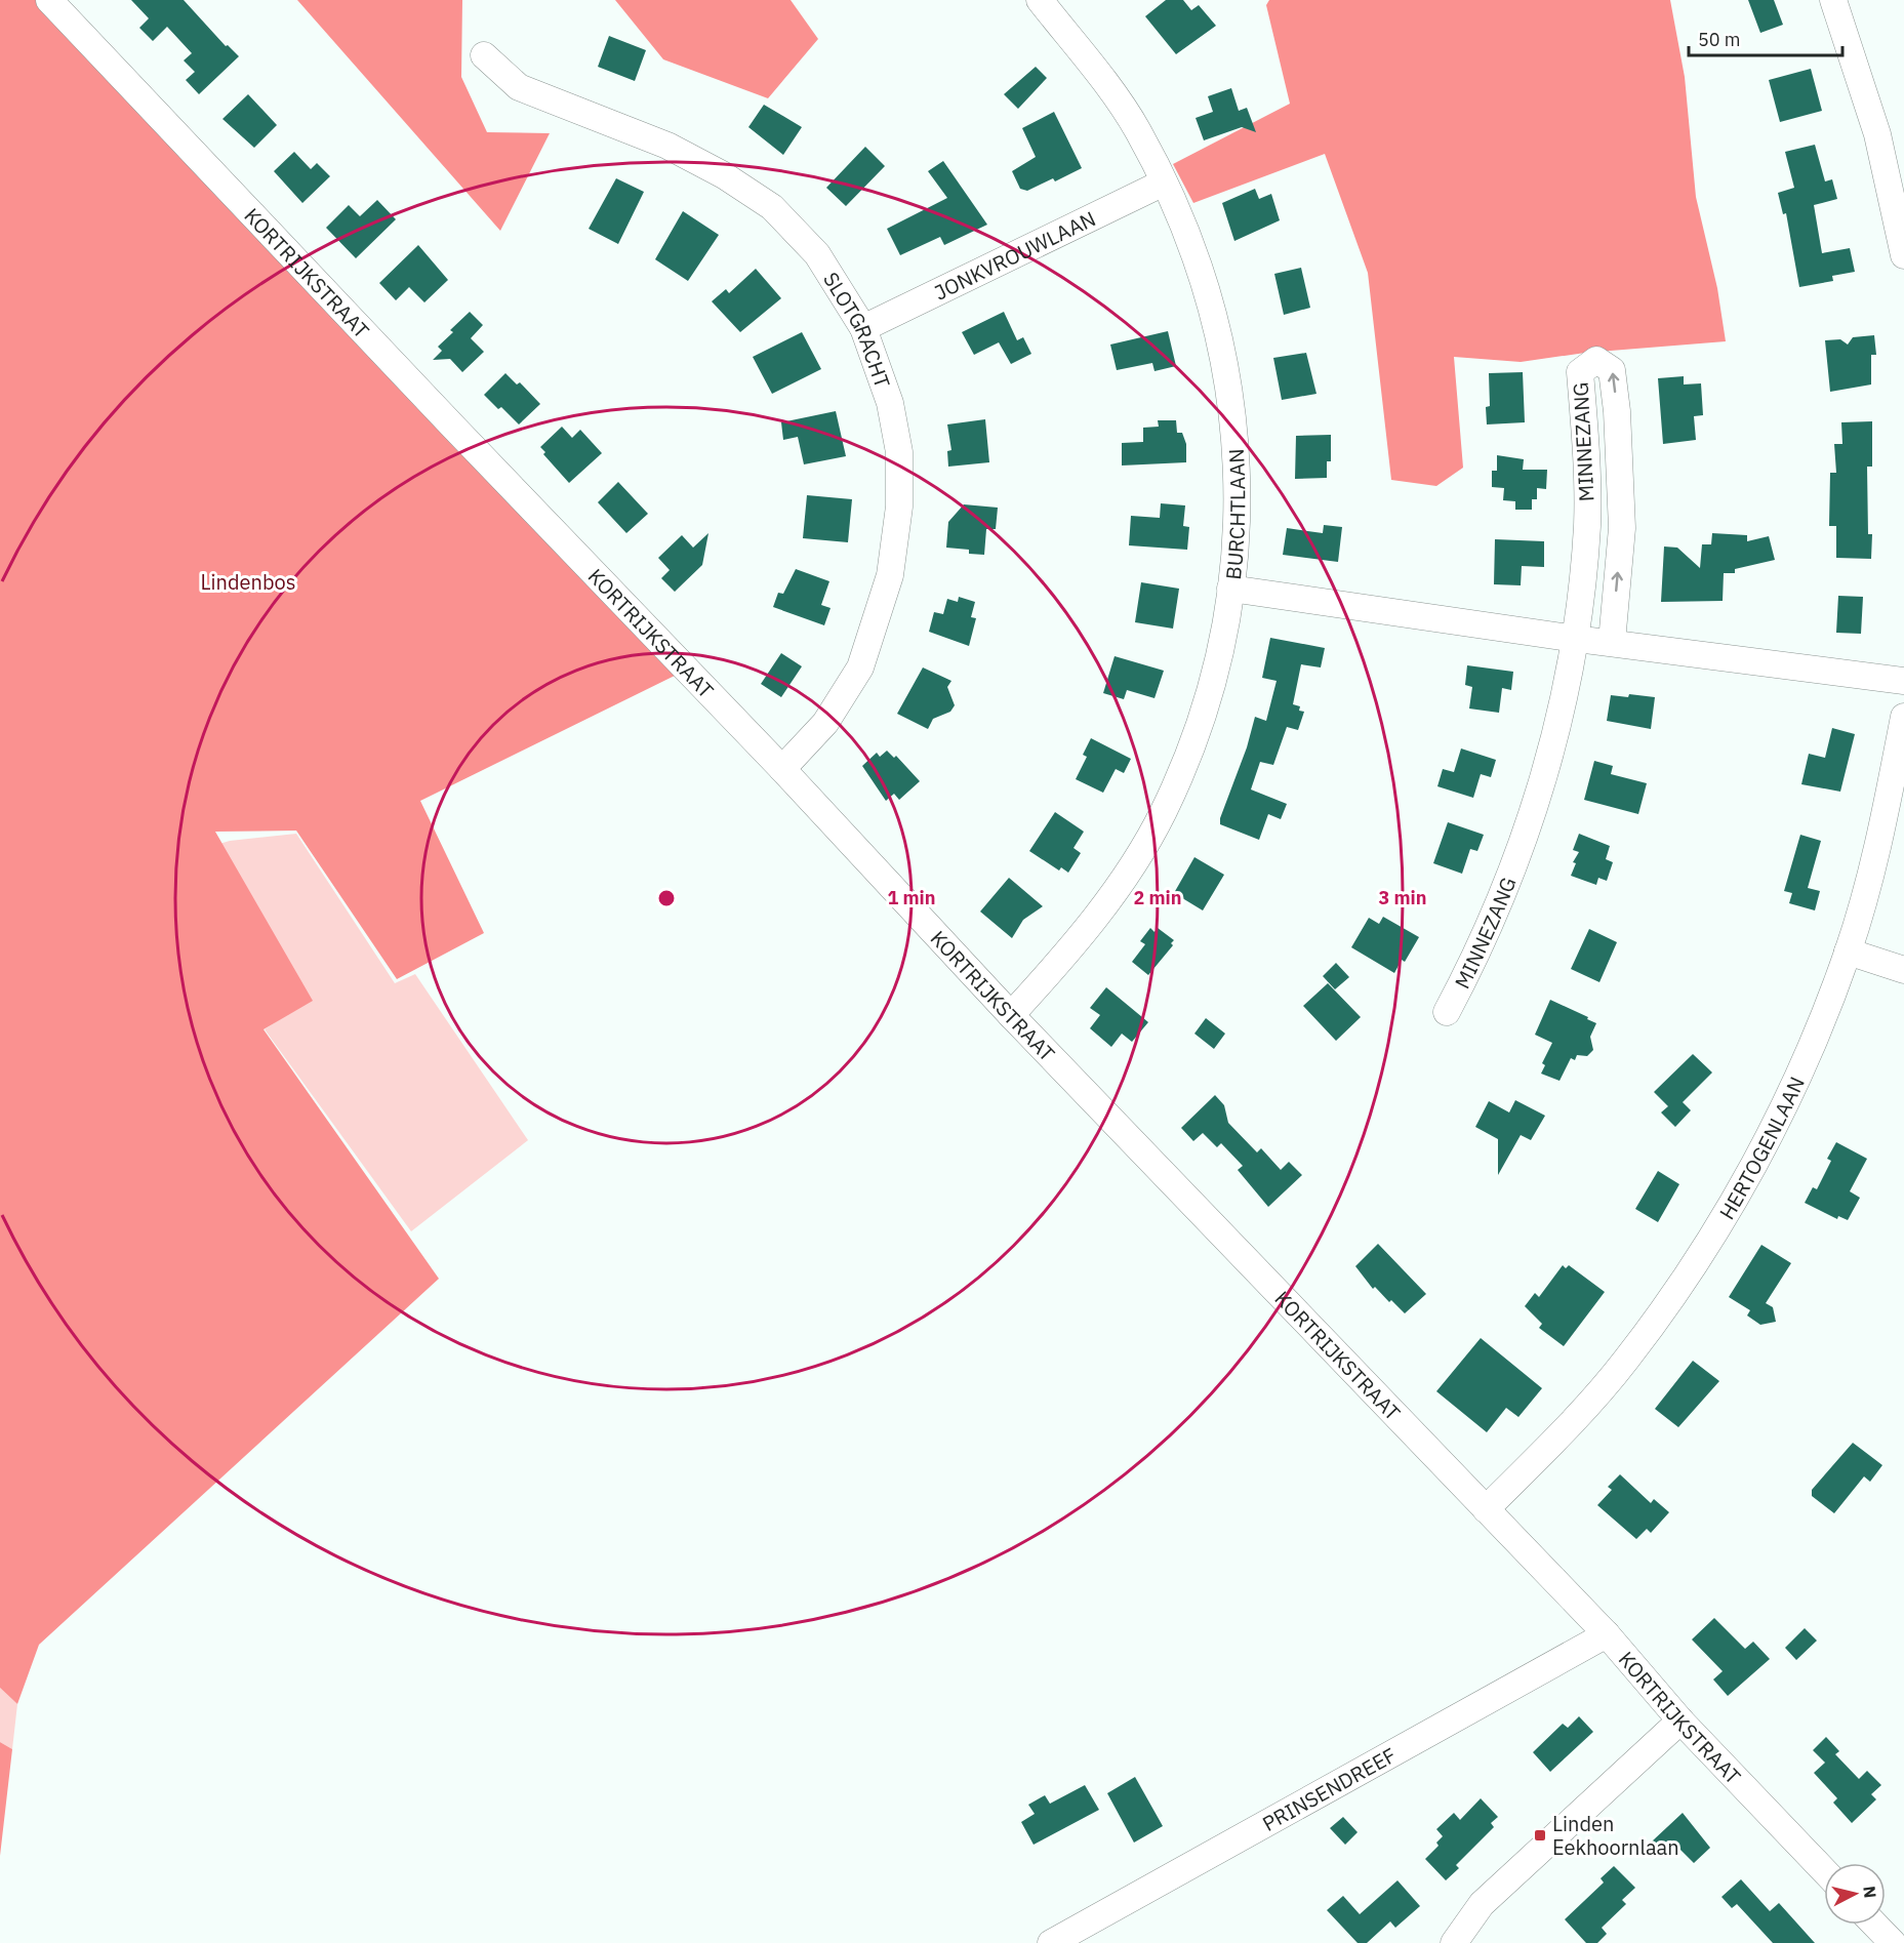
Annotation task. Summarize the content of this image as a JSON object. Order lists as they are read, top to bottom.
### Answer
{
  "streets": {
    "street": [
      "JONKVROUWLAAN",
      "KORTRIJKSTRAAT",
      "SLOTGRACHT",
      "MINNEZANG",
      "BURCHTLAAN",
      "HERTOGENLAAN",
      "PRINSENDREEF"
    ]
  },
  "crossings": [
    ["JONKVROUWLAAN", "SLOTGRACHT"],
    ["JONKVROUWLAAN", "BURCHTLAAN"],
    ["KORTRIJKSTRAAT", "SLOTGRACHT"],
    ["KORTRIJKSTRAAT", "BURCHTLAAN"],
    ["KORTRIJKSTRAAT", "HERTOGENLAAN"],
    ["KORTRIJKSTRAAT", "PRINSENDREEF"]
  ],
  "parks": ["Lindenbos"],
  "places": {
    "transit": ["Linden Eekhoornlaan"]
  },
  "scale_bar": "50 m",
  "north": "right",
  "rings": ["1 min", "2 min", "3 min"]
}
